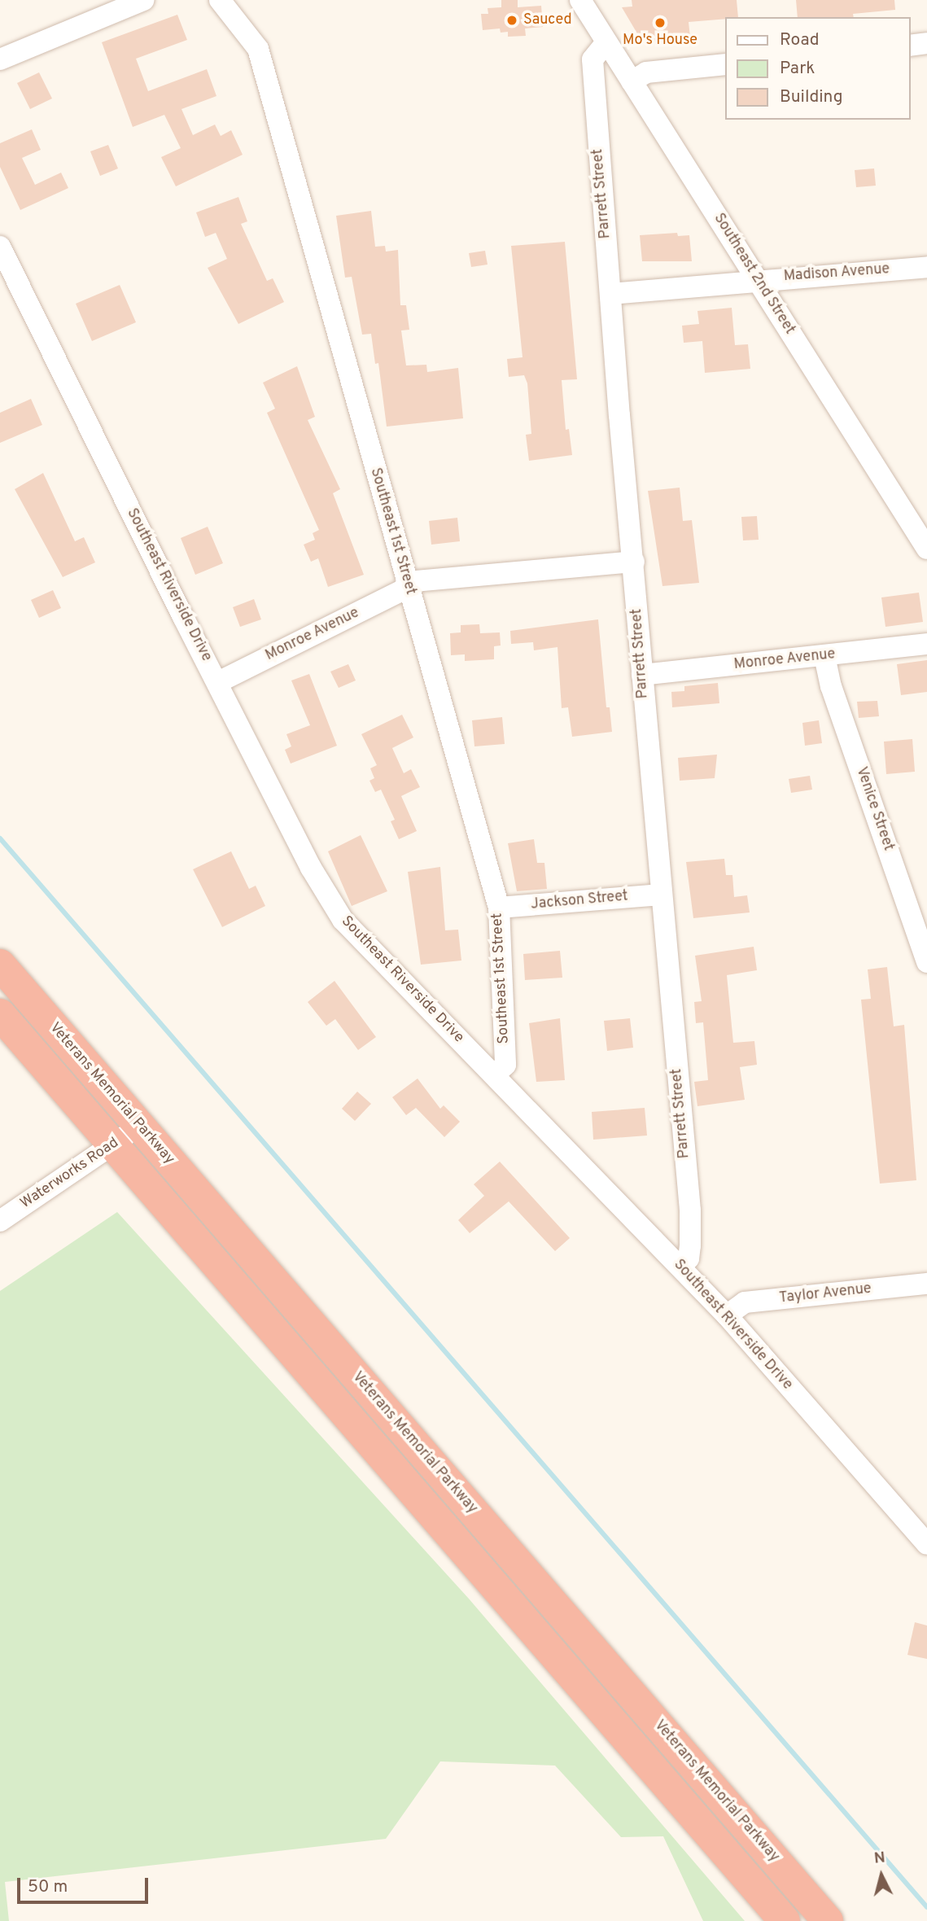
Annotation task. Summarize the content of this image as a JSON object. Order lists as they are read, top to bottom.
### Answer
{
  "streets": {
    "highway": ["Veterans Memorial Parkway"],
    "street": [
      "Parrett Street",
      "Madison Avenue",
      "Southeast 2nd Street",
      "Southeast 1st Street",
      "Southeast Riverside Drive",
      "Monroe Avenue",
      "Venice Street",
      "Jackson Street",
      "Waterworks Road",
      "Taylor Avenue"
    ]
  },
  "crossings": [
    ["Parrett Street", "Madison Avenue"],
    ["Parrett Street", "Southeast 2nd Street"],
    ["Parrett Street", "Southeast Riverside Drive"],
    ["Parrett Street", "Monroe Avenue"],
    ["Parrett Street", "Jackson Street"],
    ["Madison Avenue", "Southeast 2nd Street"],
    ["Southeast 1st Street", "Southeast Riverside Drive"],
    ["Southeast 1st Street", "Monroe Avenue"],
    ["Southeast 1st Street", "Jackson Street"],
    ["Southeast Riverside Drive", "Monroe Avenue"],
    ["Southeast Riverside Drive", "Taylor Avenue"],
    ["Monroe Avenue", "Venice Street"],
    ["Veterans Memorial Parkway", "Waterworks Road"]
  ],
  "places": ["Sauced", "Mo's House"],
  "legend": ["Road", "Park", "Building"],
  "scale_bar": "50 m",
  "north": "top"
}
